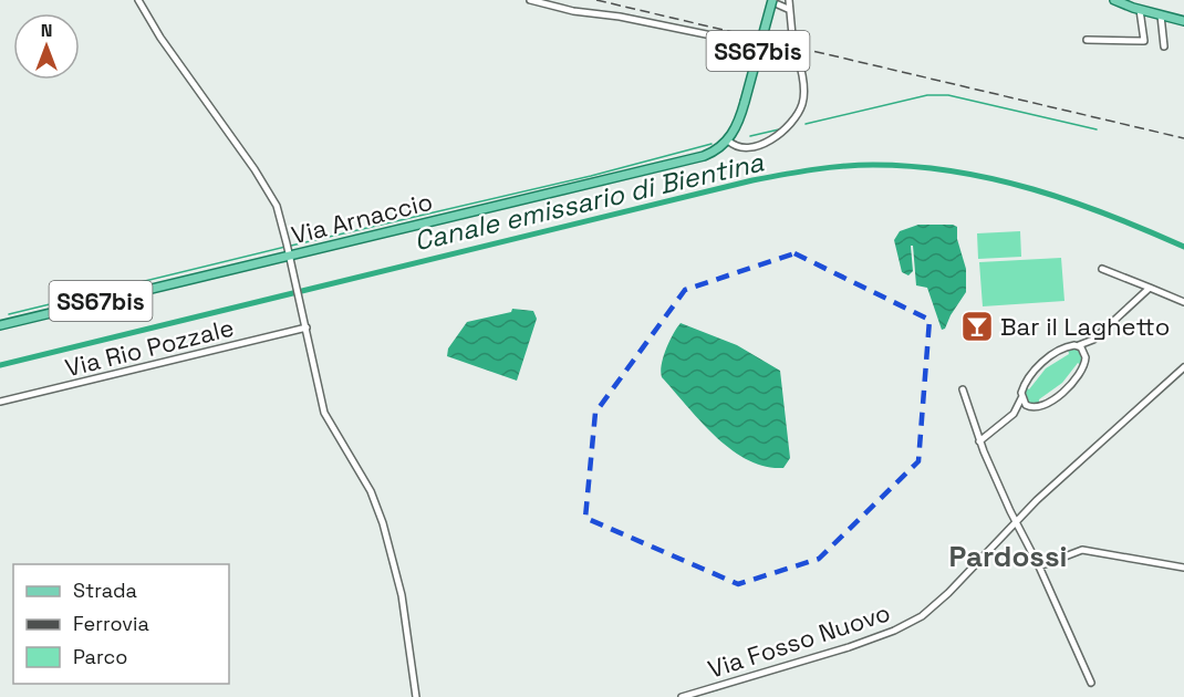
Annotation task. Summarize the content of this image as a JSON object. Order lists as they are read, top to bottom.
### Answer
{
  "streets": {
    "main road": ["SS67bis", "Via Arnaccio"],
    "street": ["Via Rio Pozzale", "Via Fosso Nuovo"]
  },
  "crossings": [
    ["SS67bis", "Via Arnaccio"]
  ],
  "districts": ["Pardossi"],
  "water": ["Canale emissario di Bientina"],
  "places": {
    "bar": ["Bar il Laghetto"]
  },
  "legend": ["Strada", "Ferrovia", "Parco"],
  "north": "top"
}
